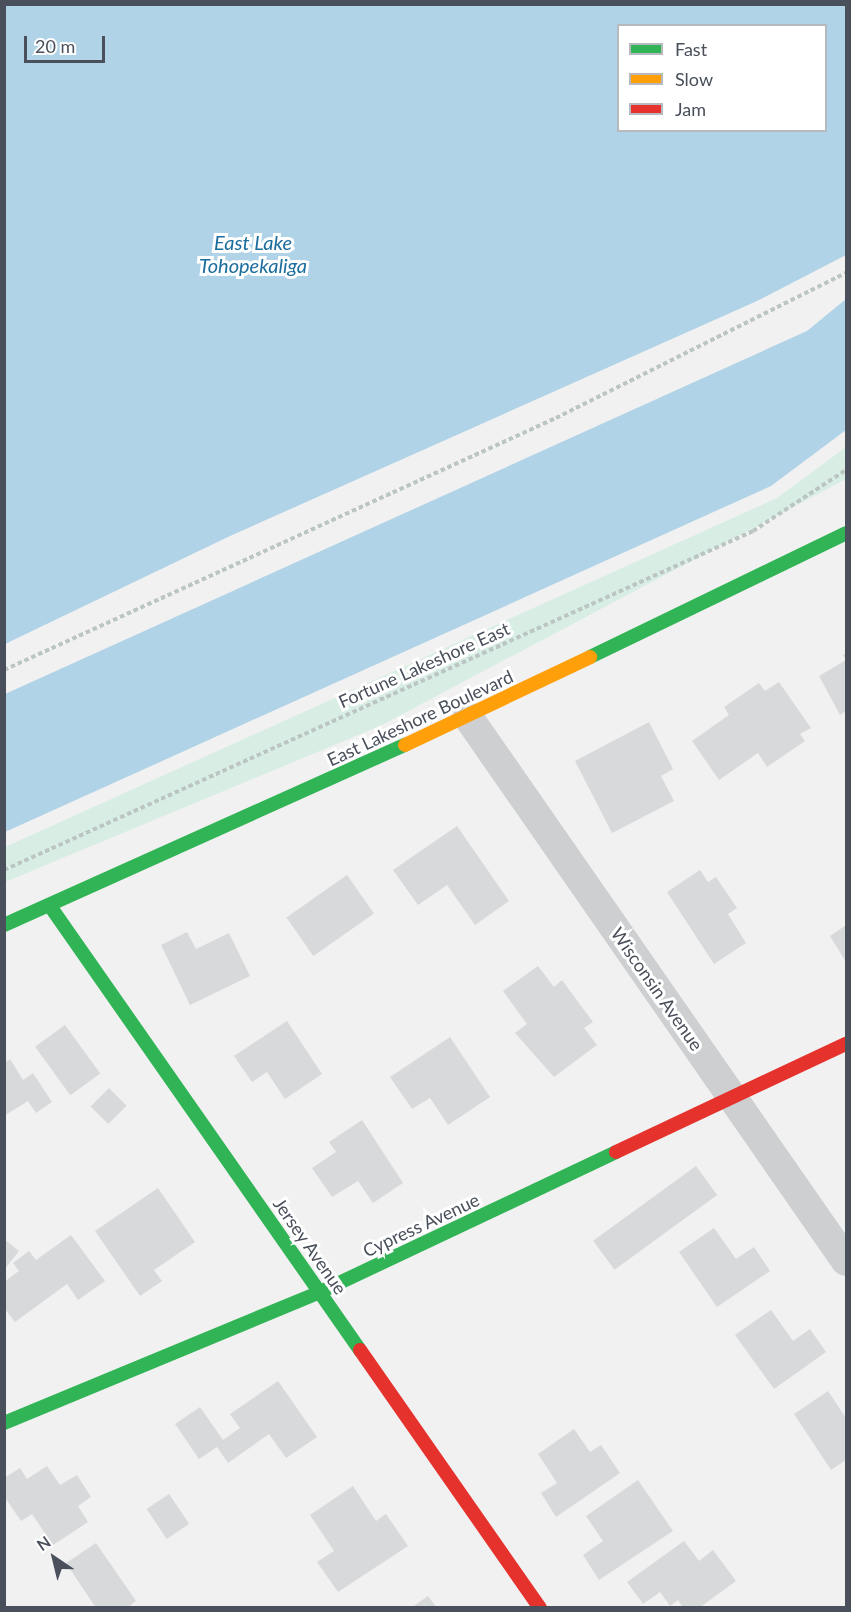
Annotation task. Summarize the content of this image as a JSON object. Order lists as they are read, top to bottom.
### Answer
{
  "streets": {
    "street": [
      "East Lakeshore Boulevard",
      "Wisconsin Avenue",
      "Cypress Avenue",
      "Jersey Avenue"
    ],
    "path": ["Fortune Lakeshore East"]
  },
  "crossings": [
    ["East Lakeshore Boulevard", "Wisconsin Avenue"],
    ["East Lakeshore Boulevard", "Jersey Avenue"],
    ["Wisconsin Avenue", "Cypress Avenue"],
    ["Cypress Avenue", "Jersey Avenue"]
  ],
  "water": ["East Lake Tohopekaliga"],
  "legend": ["Fast", "Slow", "Jam"],
  "scale_bar": "20 m",
  "north": "top left"
}
